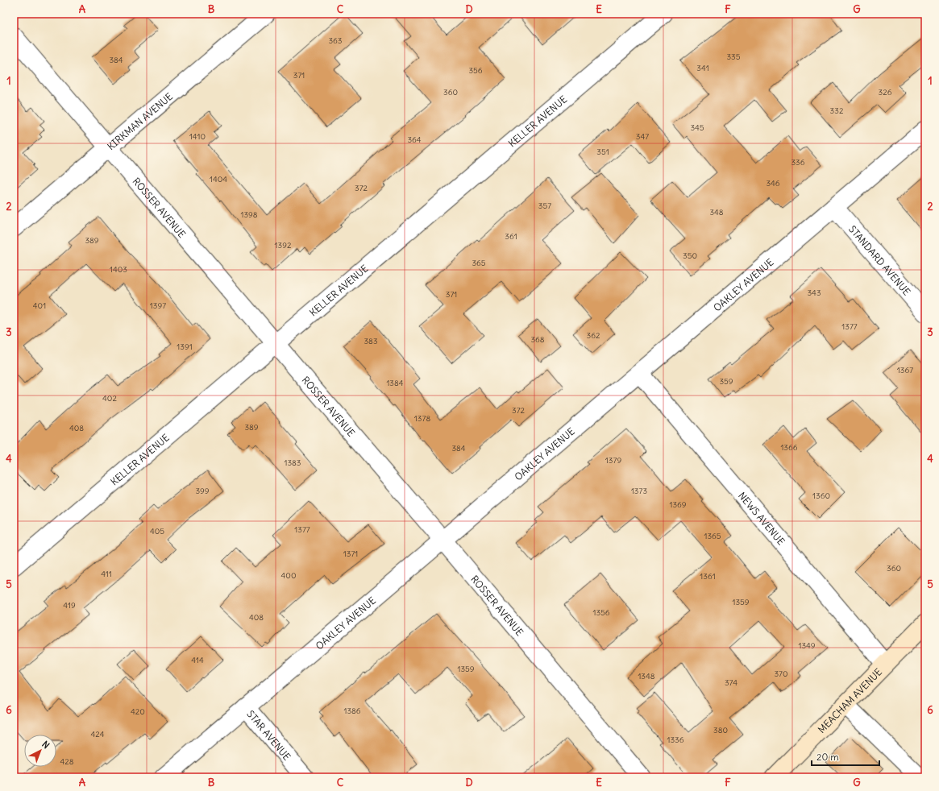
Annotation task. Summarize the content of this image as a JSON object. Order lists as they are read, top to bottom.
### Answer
{
  "streets": {
    "main road": ["MEACHAM AVENUE"],
    "street": [
      "KIRKMAN AVENUE",
      "KELLER AVENUE",
      "ROSSER AVENUE",
      "STANDARD AVENUE",
      "OAKLEY AVENUE",
      "NEWS AVENUE",
      "STAR AVENUE"
    ]
  },
  "crossings": [
    ["KIRKMAN AVENUE", "ROSSER AVENUE"],
    ["KELLER AVENUE", "ROSSER AVENUE"],
    ["ROSSER AVENUE", "OAKLEY AVENUE"],
    ["STANDARD AVENUE", "OAKLEY AVENUE"],
    ["OAKLEY AVENUE", "NEWS AVENUE"],
    ["OAKLEY AVENUE", "STAR AVENUE"],
    ["NEWS AVENUE", "MEACHAM AVENUE"]
  ],
  "house_numbers": [
    "363",
    "335",
    "384",
    "341",
    "356",
    "371",
    "360",
    "326",
    "332",
    "345",
    "1410",
    "347",
    "364",
    "351",
    "336",
    "1404",
    "346",
    "372",
    "357",
    "348",
    "1398",
    "361",
    "389",
    "1392",
    "350",
    "365",
    "1403",
    "343",
    "371",
    "401",
    "1397",
    "1377",
    "362",
    "368",
    "383",
    "1391",
    "1367",
    "359",
    "1384",
    "402",
    "372",
    "1378",
    "389",
    "408",
    "1366",
    "384",
    "1379",
    "1383",
    "399",
    "1373",
    "1360",
    "1369",
    "1377",
    "405",
    "1365",
    "1371",
    "360",
    "411",
    "400",
    "1361",
    "1359",
    "419",
    "1356",
    "408",
    "1349",
    "414",
    "1359",
    "370",
    "1348",
    "374",
    "1386",
    "420",
    "380",
    "424",
    "1336",
    "428"
  ],
  "scale_bar": "20 m",
  "north": "top right",
  "grid": {
    "columns": [
      "A",
      "B",
      "C",
      "D",
      "E",
      "F",
      "G"
    ],
    "rows": [
      "1",
      "2",
      "3",
      "4",
      "5",
      "6"
    ]
  }
}
